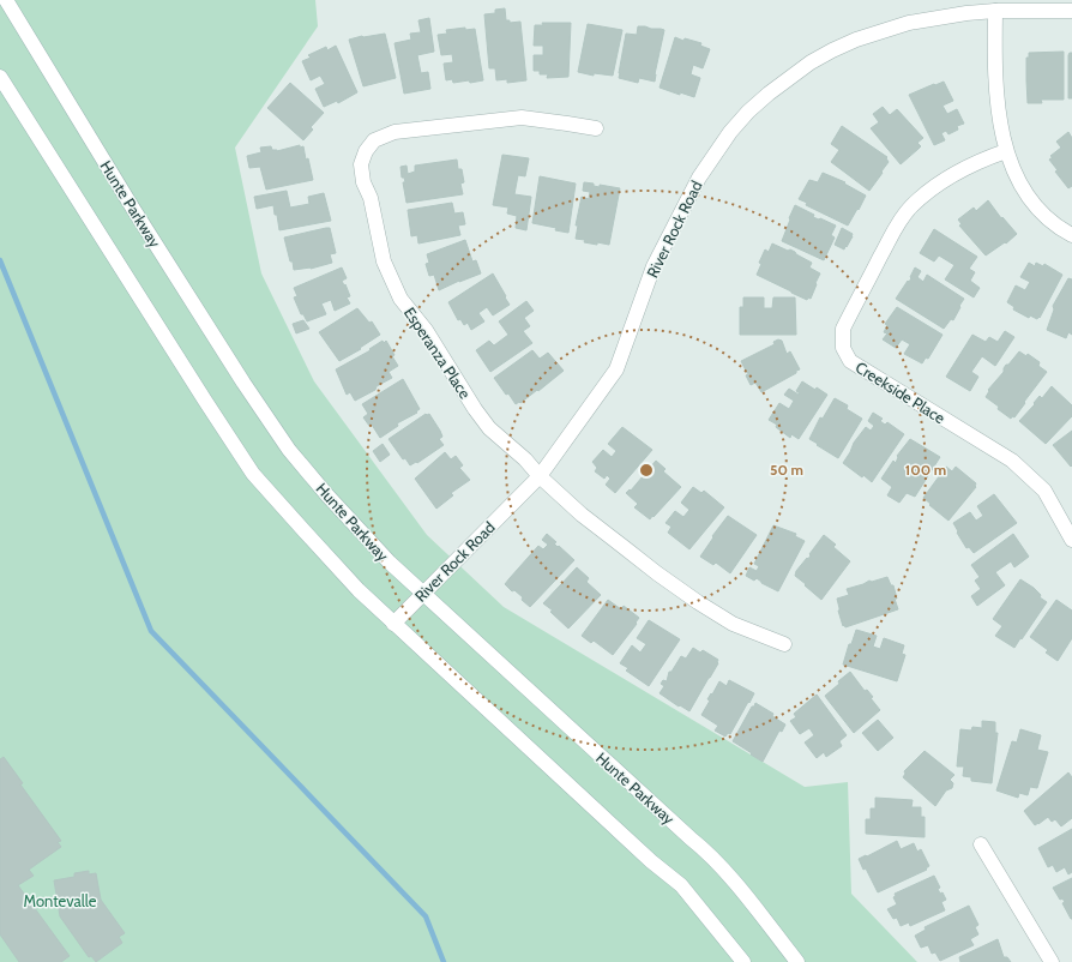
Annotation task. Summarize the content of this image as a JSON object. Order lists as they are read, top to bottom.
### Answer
{
  "streets": {
    "street": [
      "Hunte Parkway",
      "River Rock Road",
      "Esperanza Place",
      "Creekside Place"
    ]
  },
  "crossings": [
    ["Hunte Parkway", "River Rock Road"],
    ["River Rock Road", "Esperanza Place"]
  ],
  "parks": ["Montevalle"],
  "rings": ["50 m", "100 m"]
}
